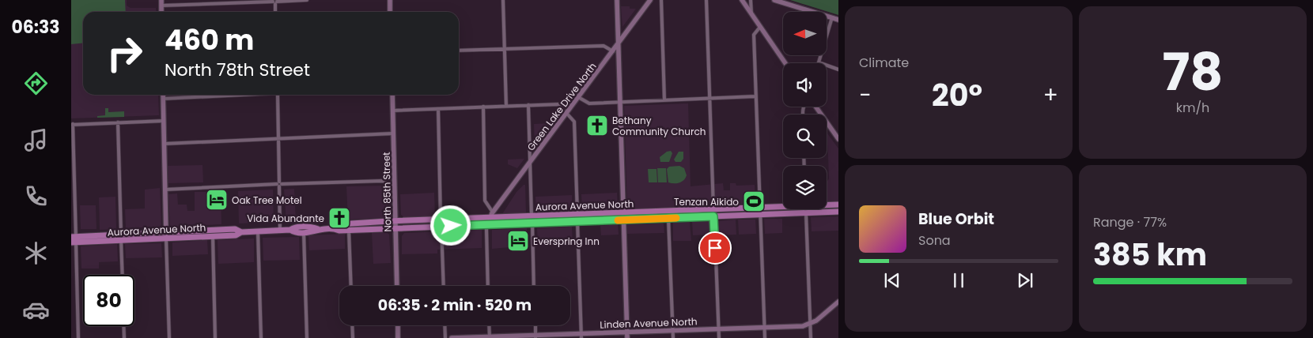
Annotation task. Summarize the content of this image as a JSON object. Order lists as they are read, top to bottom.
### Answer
{
  "streets": {
    "highway": ["Aurora Avenue North"],
    "street": ["Green Lake Drive North", "North 85th Street", "Linden Avenue North"]
  },
  "crossings": [
    ["Green Lake Drive North", "Aurora Avenue North"],
    ["North 85th Street", "Aurora Avenue North"]
  ],
  "places": {
    "church": ["Bethany Community Church", "Vida Abundante"],
    "hotel": ["Oak Tree Motel", "Everspring Inn"],
    "sports": ["Tenzan Aikido"]
  },
  "north": "left",
  "page": {
    "tabs": "06:33",
    "tile": [
      "Climate",
      ["78", "km/h"],
      ["Range · 77%", "385 km"]
    ],
    "turn": ["460 m", "North 78th Street"],
    "heat": ["−", "20°", "+"],
    "song": ["Blue Orbit", "Sona"],
    "limit": "80",
    "trip": "06:35 · 2 min · 520 m"
  }
}
